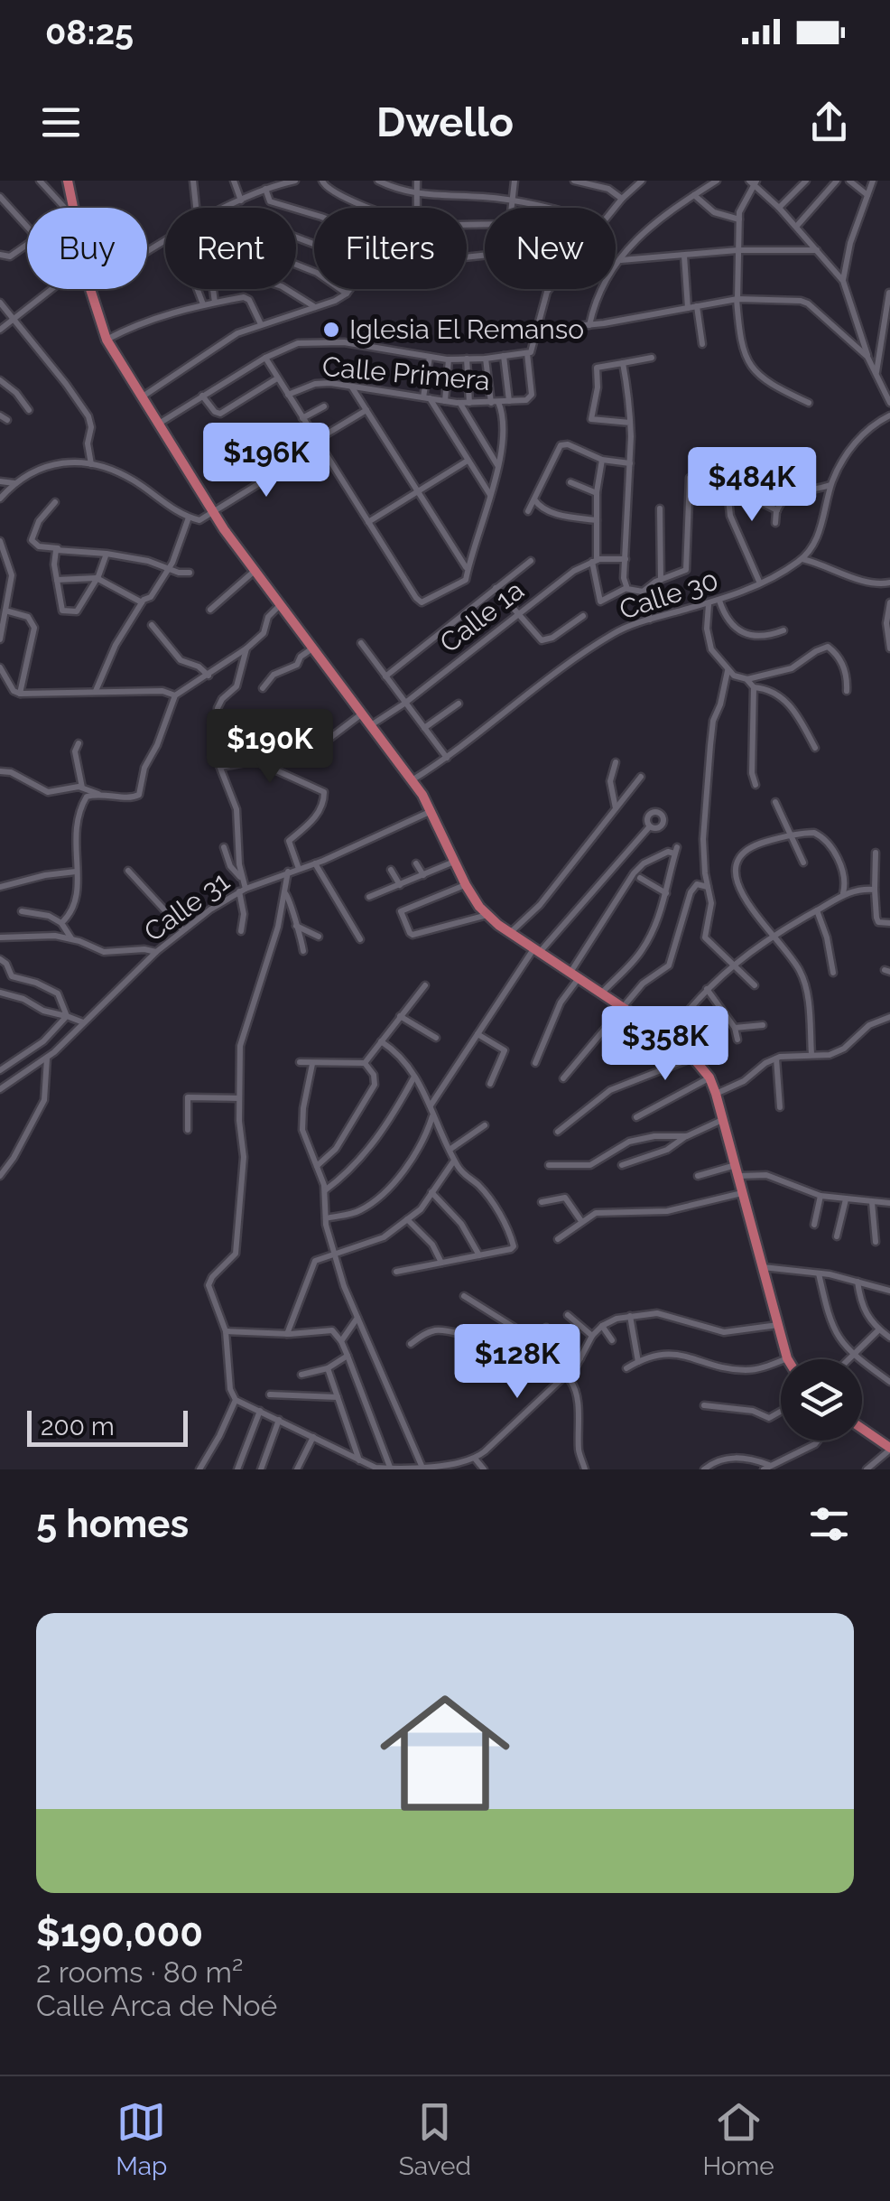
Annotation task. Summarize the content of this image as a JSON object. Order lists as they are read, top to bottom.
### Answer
{
  "streets": {
    "street": [
      "Calle Primera",
      "Calle 30",
      "Calle 1a",
      "Calle 31"
    ]
  },
  "places": ["Iglesia El Remanso"],
  "scale_bar": "200 m",
  "page": {
    "status": "08:25",
    "header": "Dwello",
    "chip": [
      "Buy",
      "Rent",
      "Filters",
      "New"
    ],
    "price": [
      "$196K",
      "$484K",
      "$190K",
      "$358K",
      "$128K"
    ],
    "scale": "200 m",
    "heading": "5 homes",
    "list": [
      {
        "name": "$190,000",
        "note": "2 rooms · 80 m² · Calle Arca de Noé"
      }
    ],
    "tabs": ["Map", "Saved", "Home"]
  }
}
